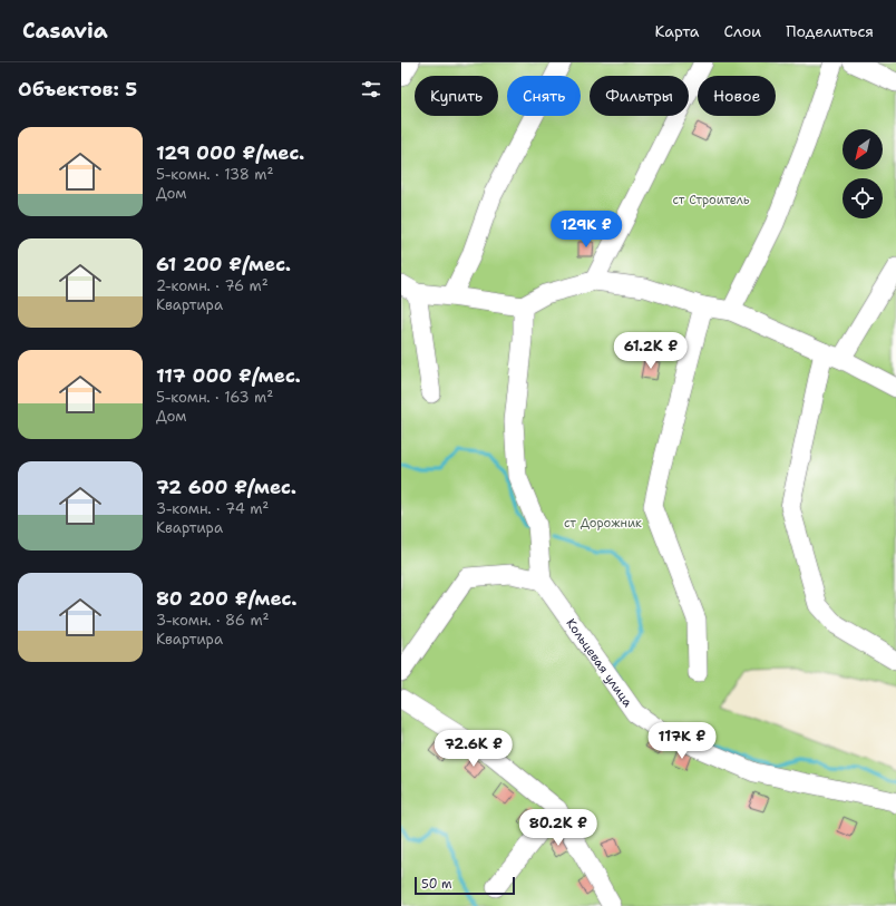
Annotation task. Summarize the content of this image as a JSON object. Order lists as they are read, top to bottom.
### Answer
{
  "streets": {
    "street": ["Кольцевая улица"]
  },
  "parks": ["ст Строитель", "ст Дорожник"],
  "scale_bar": "50 m",
  "north": "bottom left",
  "page": {
    "header": "Casavia",
    "nav": ["Карта", "Слои", "Поделиться"],
    "heading": "Объектов: 5",
    "chip": [
      "Купить",
      "Снять",
      "Фильтры",
      "Новое"
    ],
    "list": [
      {
        "name": "129 000 ₽/мес.",
        "note": "5-комн. · 138 m² · Дом"
      },
      {
        "name": "61 200 ₽/мес.",
        "note": "2-комн. · 76 m² · Квартира"
      },
      {
        "name": "117 000 ₽/мес.",
        "note": "5-комн. · 163 m² · Дом"
      },
      {
        "name": "72 600 ₽/мес.",
        "note": "3-комн. · 74 m² · Квартира"
      },
      {
        "name": "80 200 ₽/мес.",
        "note": "3-комн. · 86 m² · Квартира"
      }
    ],
    "price": [
      "129K ₽",
      "61.2K ₽",
      "117K ₽",
      "72.6K ₽",
      "80.2K ₽"
    ],
    "scale": "50 m"
  }
}
